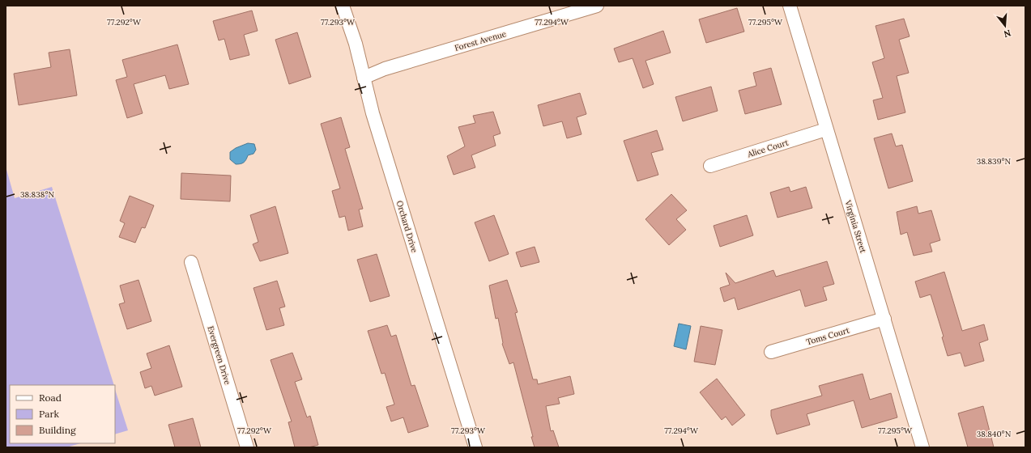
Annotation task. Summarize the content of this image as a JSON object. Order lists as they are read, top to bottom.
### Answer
{
  "streets": {
    "street": [
      "Forest Avenue",
      "Alice Court",
      "Orchard Drive",
      "Virginia Street",
      "Toms Court",
      "Evergreen Drive"
    ]
  },
  "crossings": [
    ["Forest Avenue", "Orchard Drive"],
    ["Alice Court", "Virginia Street"],
    ["Virginia Street", "Toms Court"]
  ],
  "legend": ["Road", "Park", "Building"],
  "north": "bottom",
  "coordinates": [
    "77.292°W",
    "77.293°W",
    "77.294°W",
    "77.295°W",
    "38.839°N",
    "38.838°N",
    "38.840°N"
  ]
}
